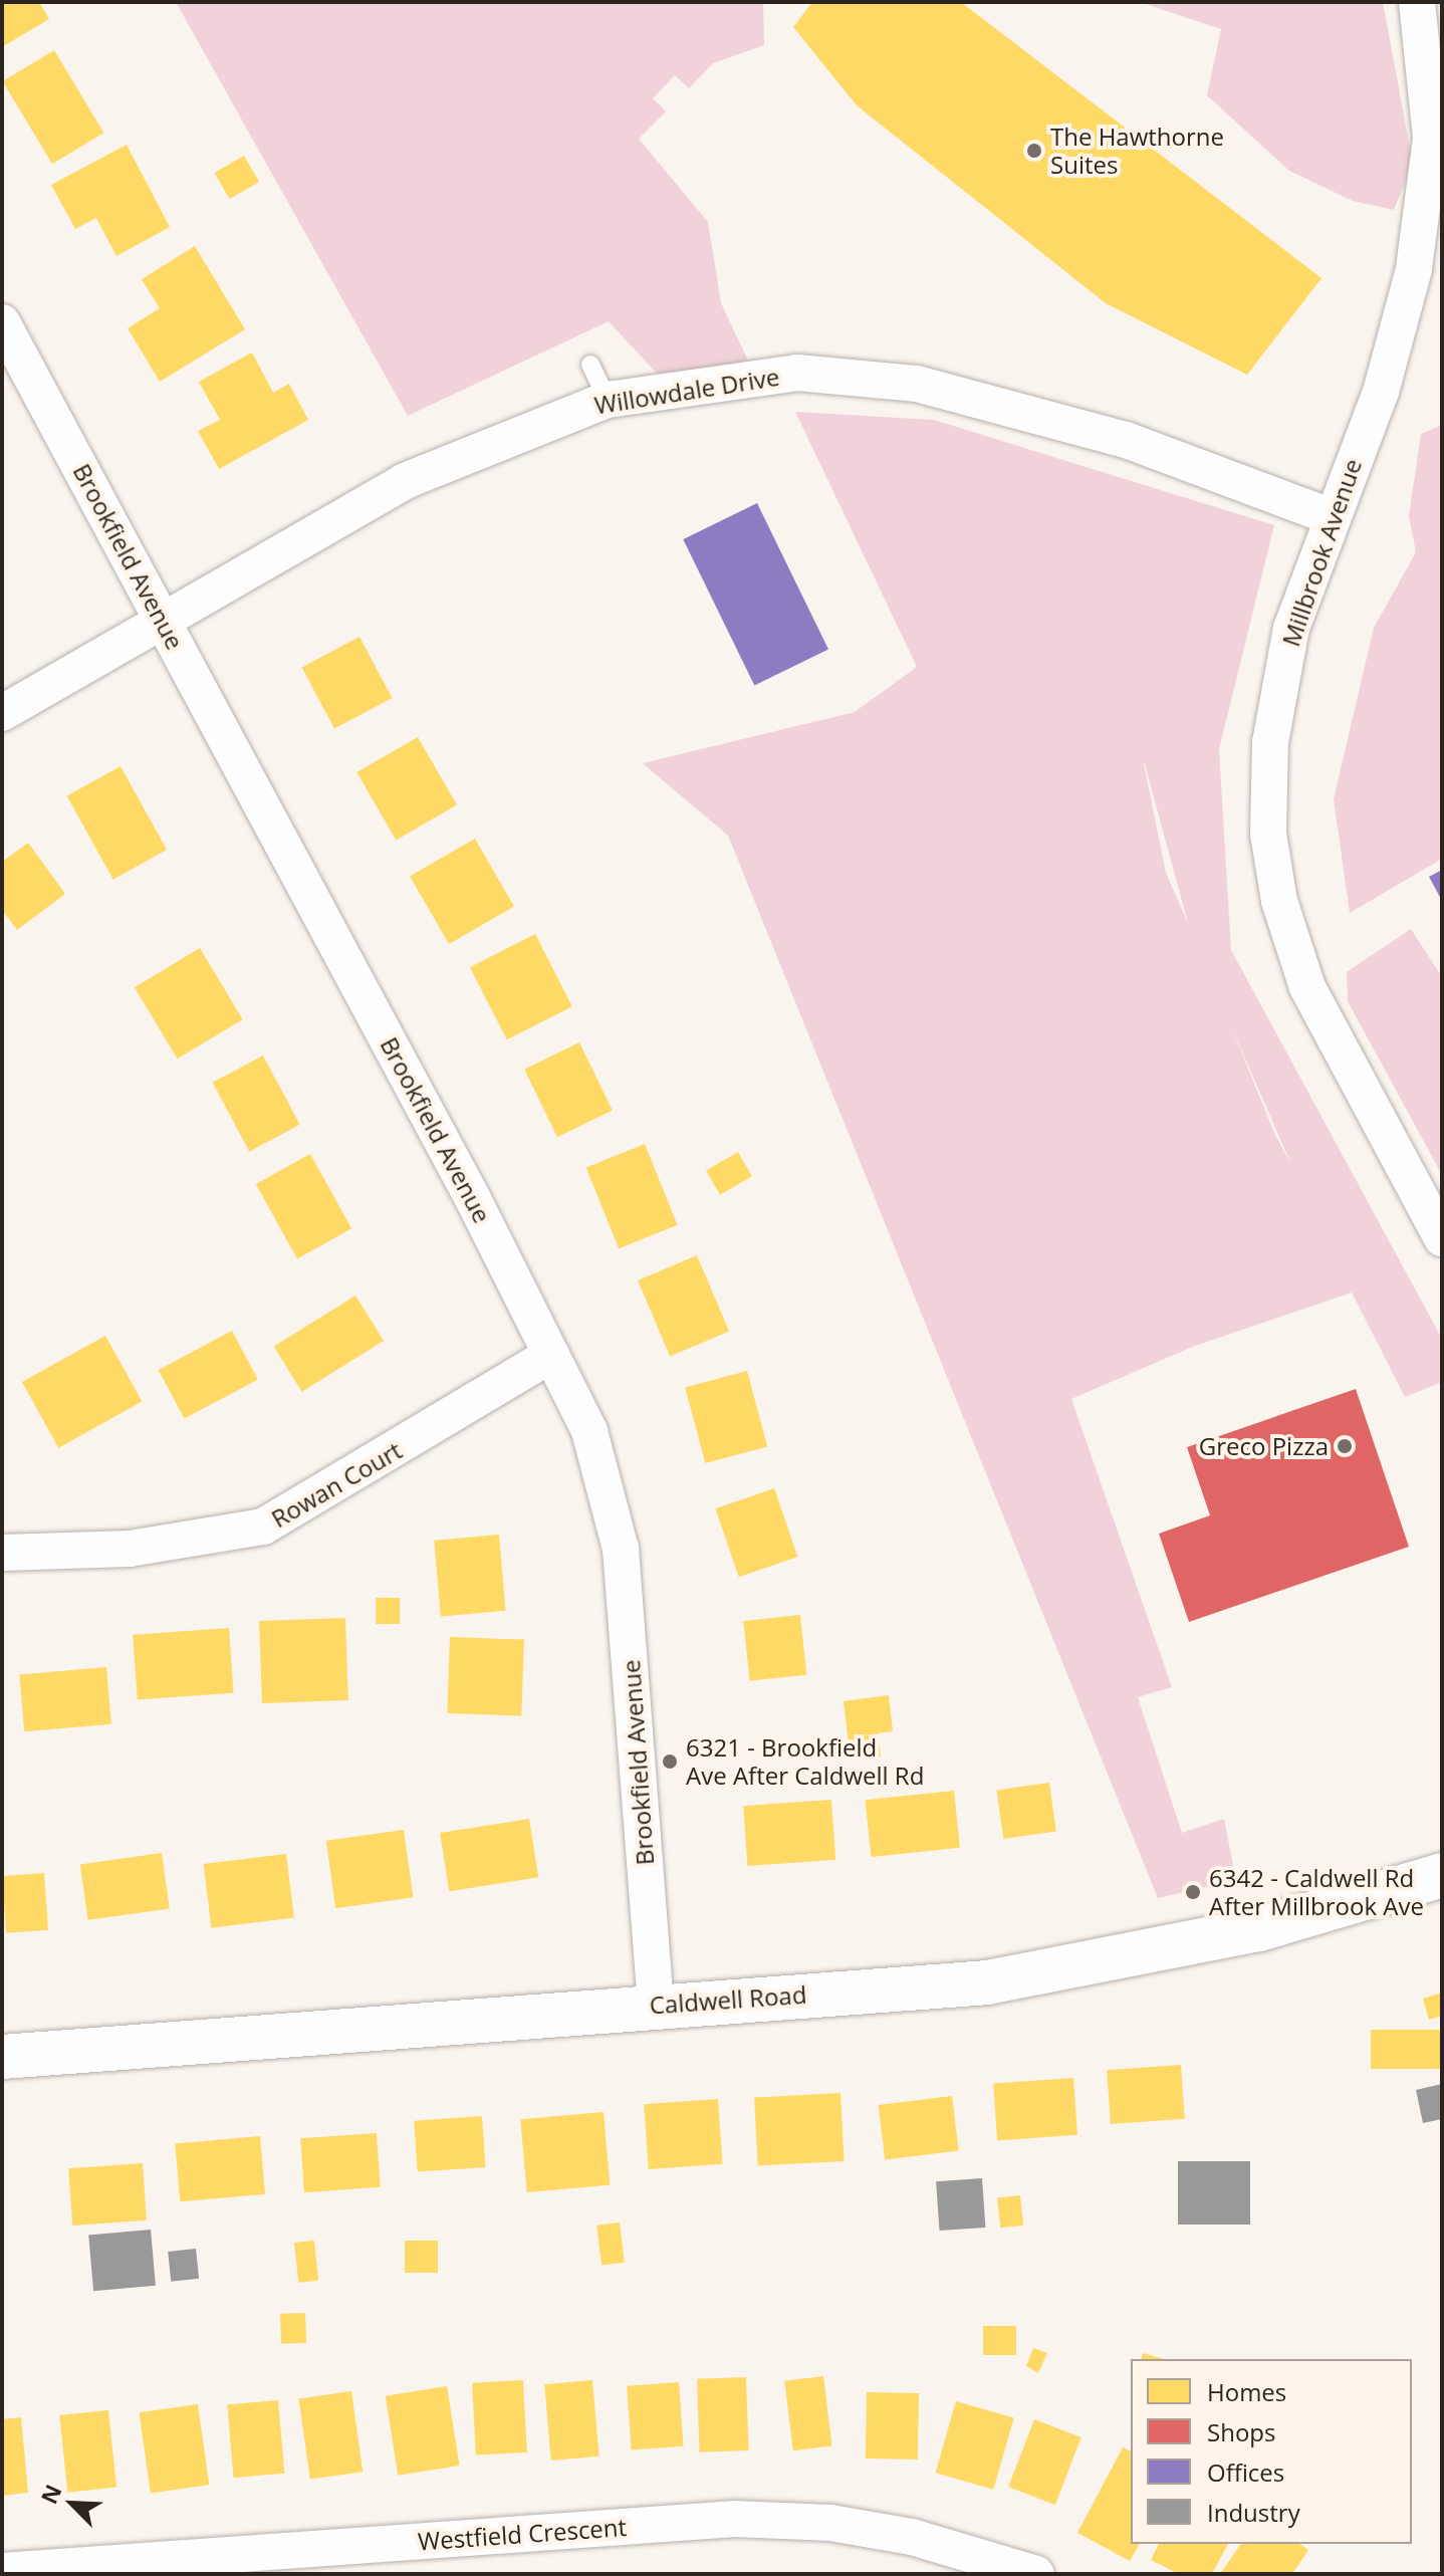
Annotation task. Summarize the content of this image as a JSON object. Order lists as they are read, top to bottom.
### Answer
{
  "streets": {
    "street": [
      "Willowdale Drive",
      "Millbrook Avenue",
      "Brookfield Avenue",
      "Rowan Court",
      "Caldwell Road",
      "Westfield Crescent"
    ]
  },
  "crossings": [
    ["Willowdale Drive", "Millbrook Avenue"],
    ["Willowdale Drive", "Brookfield Avenue"],
    ["Brookfield Avenue", "Rowan Court"],
    ["Brookfield Avenue", "Caldwell Road"]
  ],
  "places": [
    "The Hawthorne Suites",
    "Greco Pizza",
    "6321 - Brookfield Ave After Caldwell Rd",
    "6342 - Caldwell Rd After Millbrook Ave"
  ],
  "legend": [
    "Homes",
    "Shops",
    "Offices",
    "Industry"
  ],
  "north": "top left"
}
